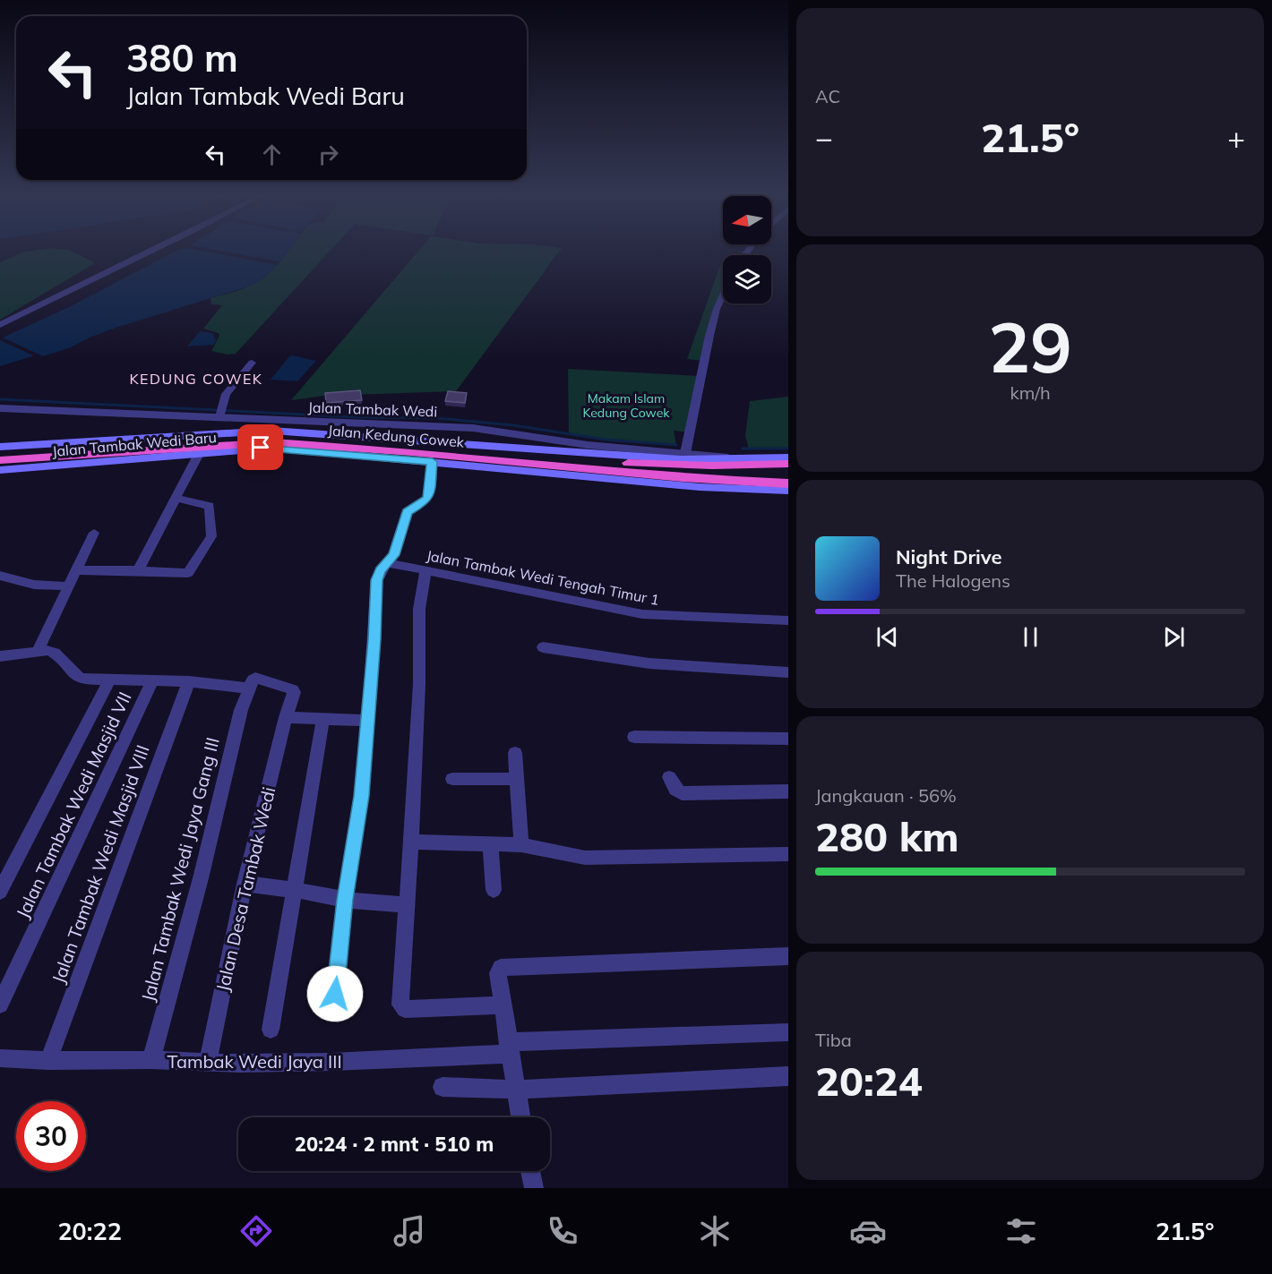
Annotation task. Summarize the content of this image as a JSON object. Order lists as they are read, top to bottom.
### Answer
{
  "streets": {
    "highway": ["Jalan Kedung Cowek"],
    "main road": ["Jalan Tambak Wedi Baru"],
    "street": [
      "Jalan Tambak Wedi",
      "Jalan Tambak Wedi Tengah Timur 1",
      "Jalan Tambak Wedi Masjid VII",
      "Jalan Tambak Wedi Masjid VIII",
      "Jalan Tambak Wedi Jaya Gang III",
      "Jalan Desa Tambak Wedi",
      "Tambak Wedi Jaya III"
    ]
  },
  "crossings": [
    ["Jalan Kedung Cowek", "Jalan Tambak Wedi Baru"],
    ["Jalan Tambak Wedi Masjid VIII", "Tambak Wedi Jaya III"],
    ["Jalan Tambak Wedi Jaya Gang III", "Jalan Desa Tambak Wedi"],
    ["Jalan Tambak Wedi Jaya Gang III", "Tambak Wedi Jaya III"],
    ["Jalan Desa Tambak Wedi", "Tambak Wedi Jaya III"]
  ],
  "districts": ["KEDUNG COWEK"],
  "parks": ["Makam Islam Kedung Cowek"],
  "north": "left",
  "page": {
    "tile": [
      "AC",
      ["29", "km/h"],
      ["Jangkauan · 56%", "280 km"],
      ["Tiba", "20:24"]
    ],
    "turn": ["380 m", "Jalan Tambak Wedi Baru"],
    "heat": ["−", "21.5°", "+"],
    "song": ["Night Drive", "The Halogens"],
    "limit": "30",
    "trip": "20:24 · 2 mnt · 510 m",
    "tabs": ["20:22", "21.5°"]
  }
}
